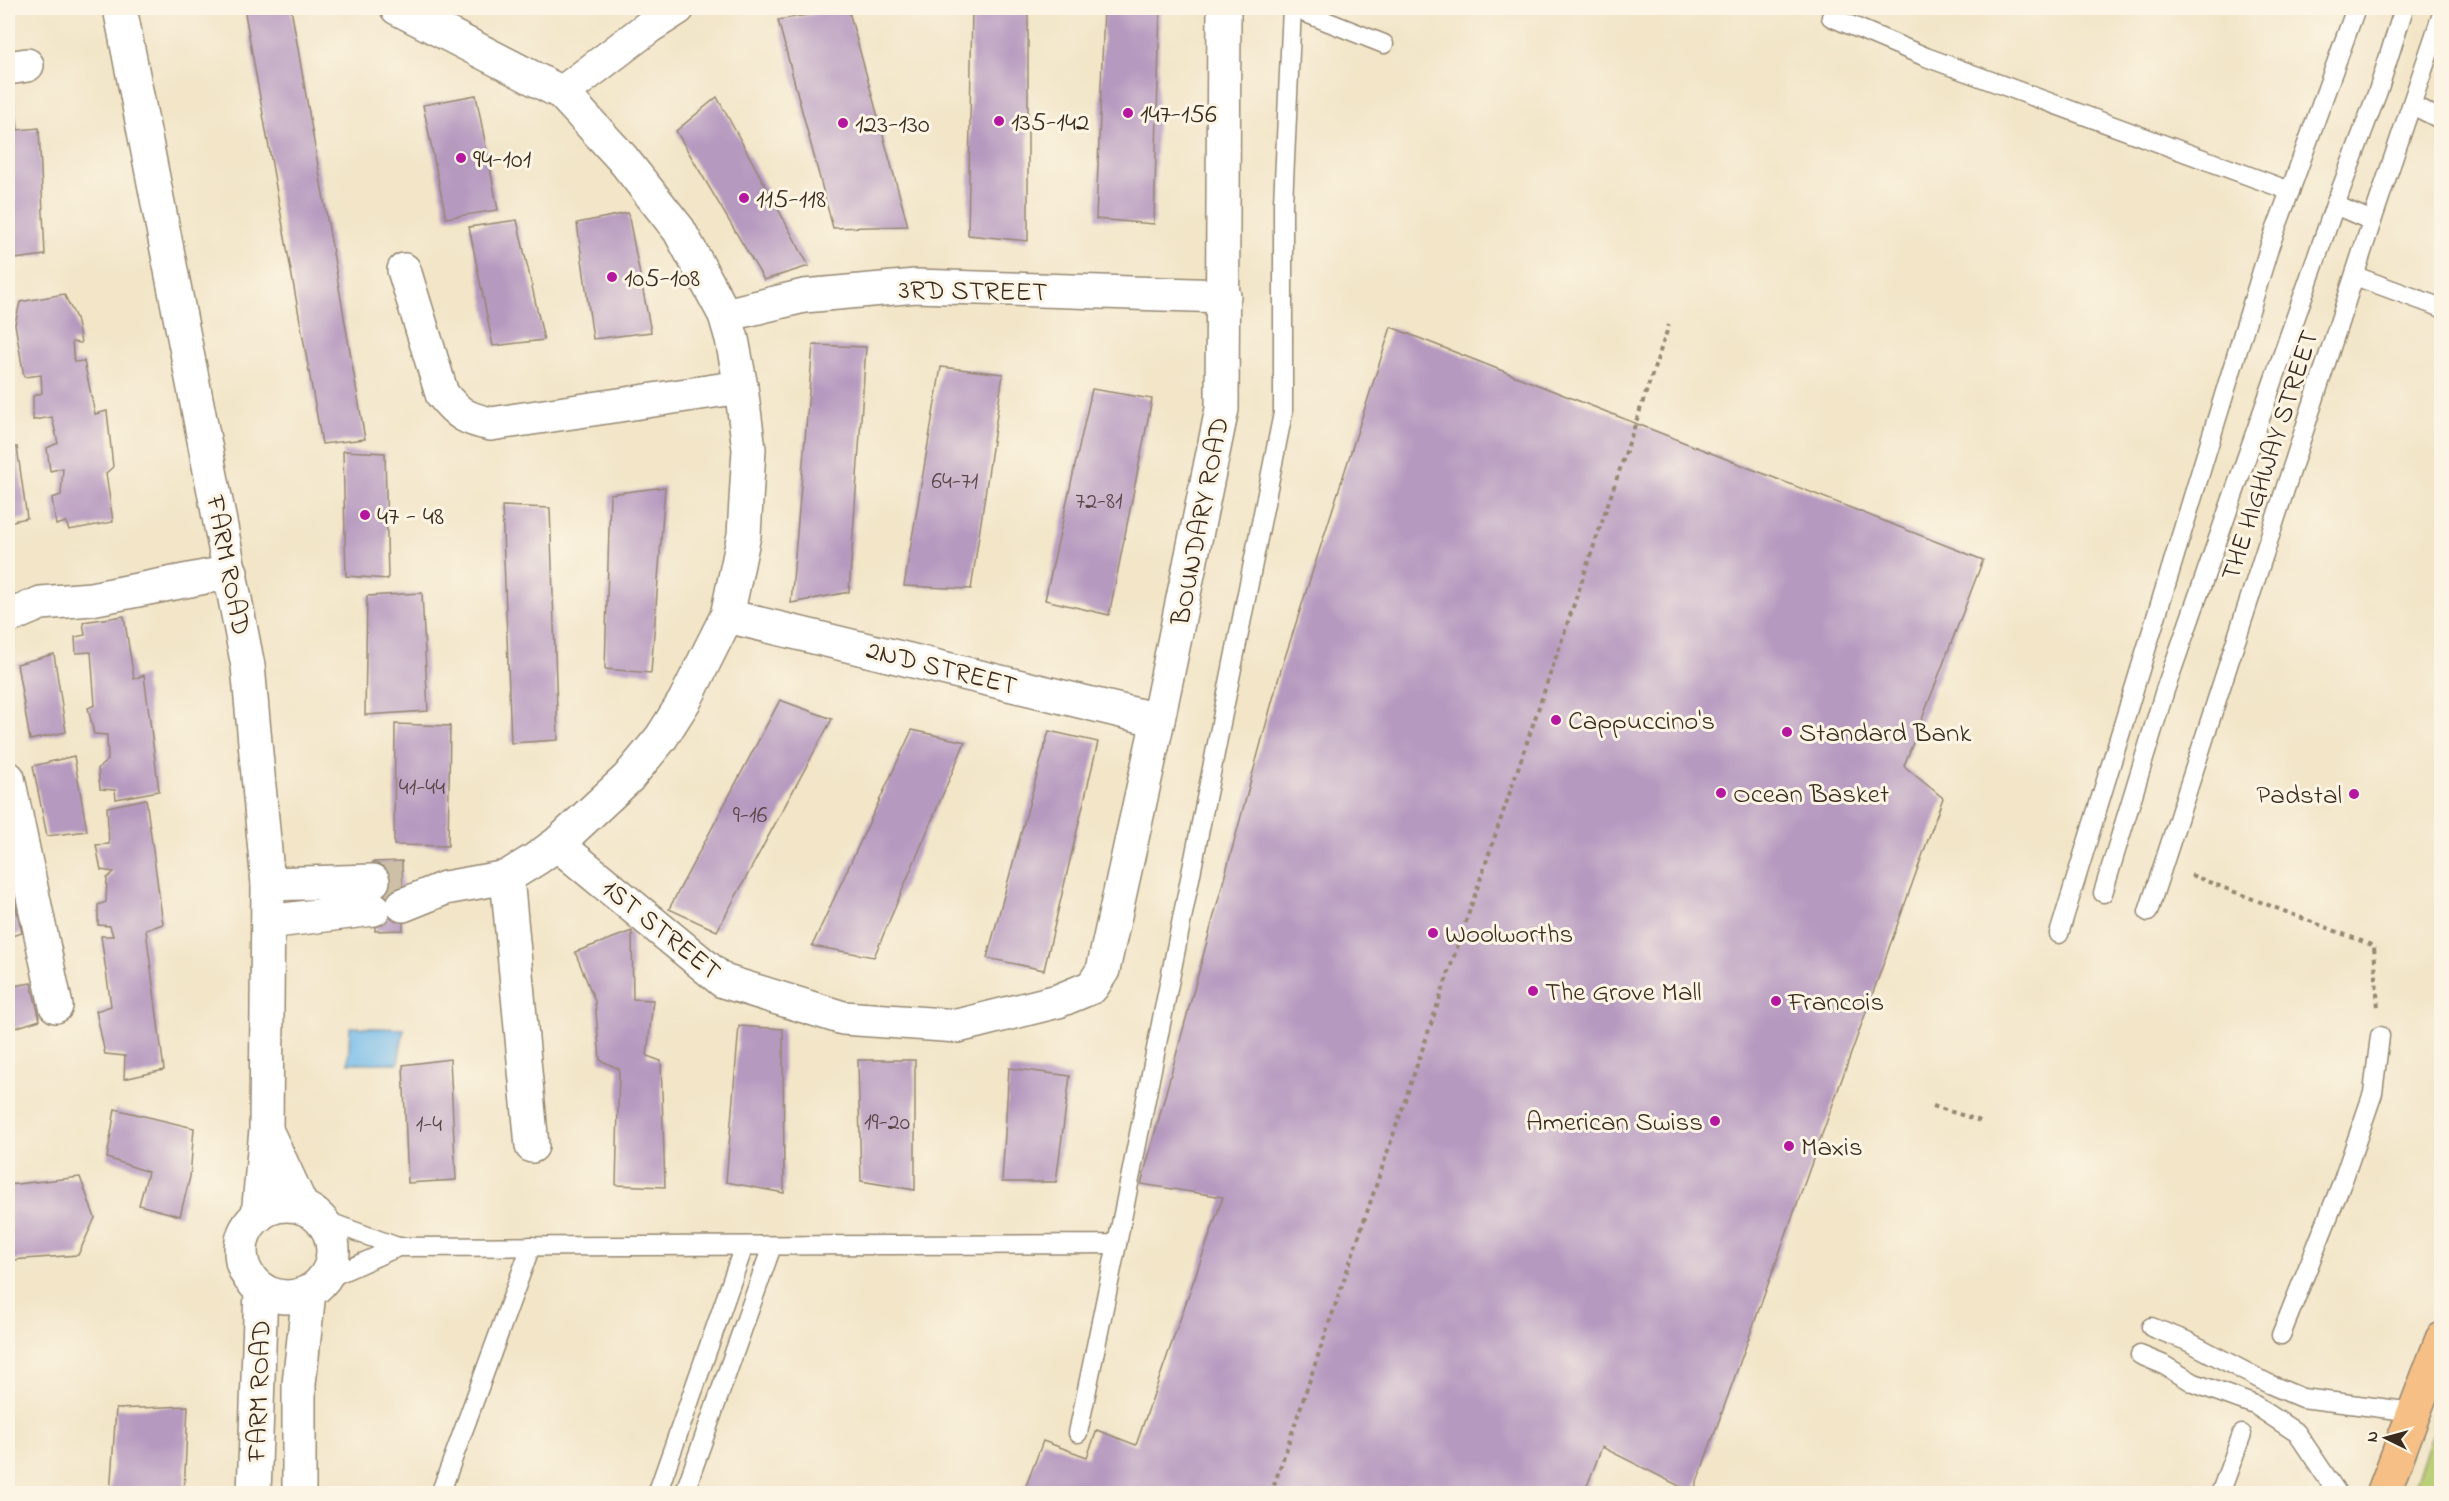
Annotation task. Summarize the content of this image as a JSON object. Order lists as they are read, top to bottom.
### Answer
{
  "streets": {
    "street": [
      "3RD STREET",
      "BOUNDARY ROAD",
      "FARM ROAD",
      "2ND STREET",
      "1ST STREET"
    ],
    "lane": ["THE HIGHWAY STREET"]
  },
  "crossings": [
    ["3RD STREET", "BOUNDARY ROAD"],
    ["BOUNDARY ROAD", "2ND STREET"],
    ["BOUNDARY ROAD", "1ST STREET"]
  ],
  "places": [
    "147-156",
    "135-142",
    "123-130",
    "94-101",
    "115-118",
    "105-108",
    "47 - 48",
    "Cappuccino's",
    "Standard Bank",
    "Ocean Basket",
    "Padstal",
    "Woolworths",
    "The Grove Mall",
    "Francois",
    "American Swiss",
    "Maxis"
  ],
  "house_numbers": [
    "64-71",
    "72-81",
    "41-44",
    "9-16",
    "19-20",
    "1-4"
  ],
  "north": "left"
}
